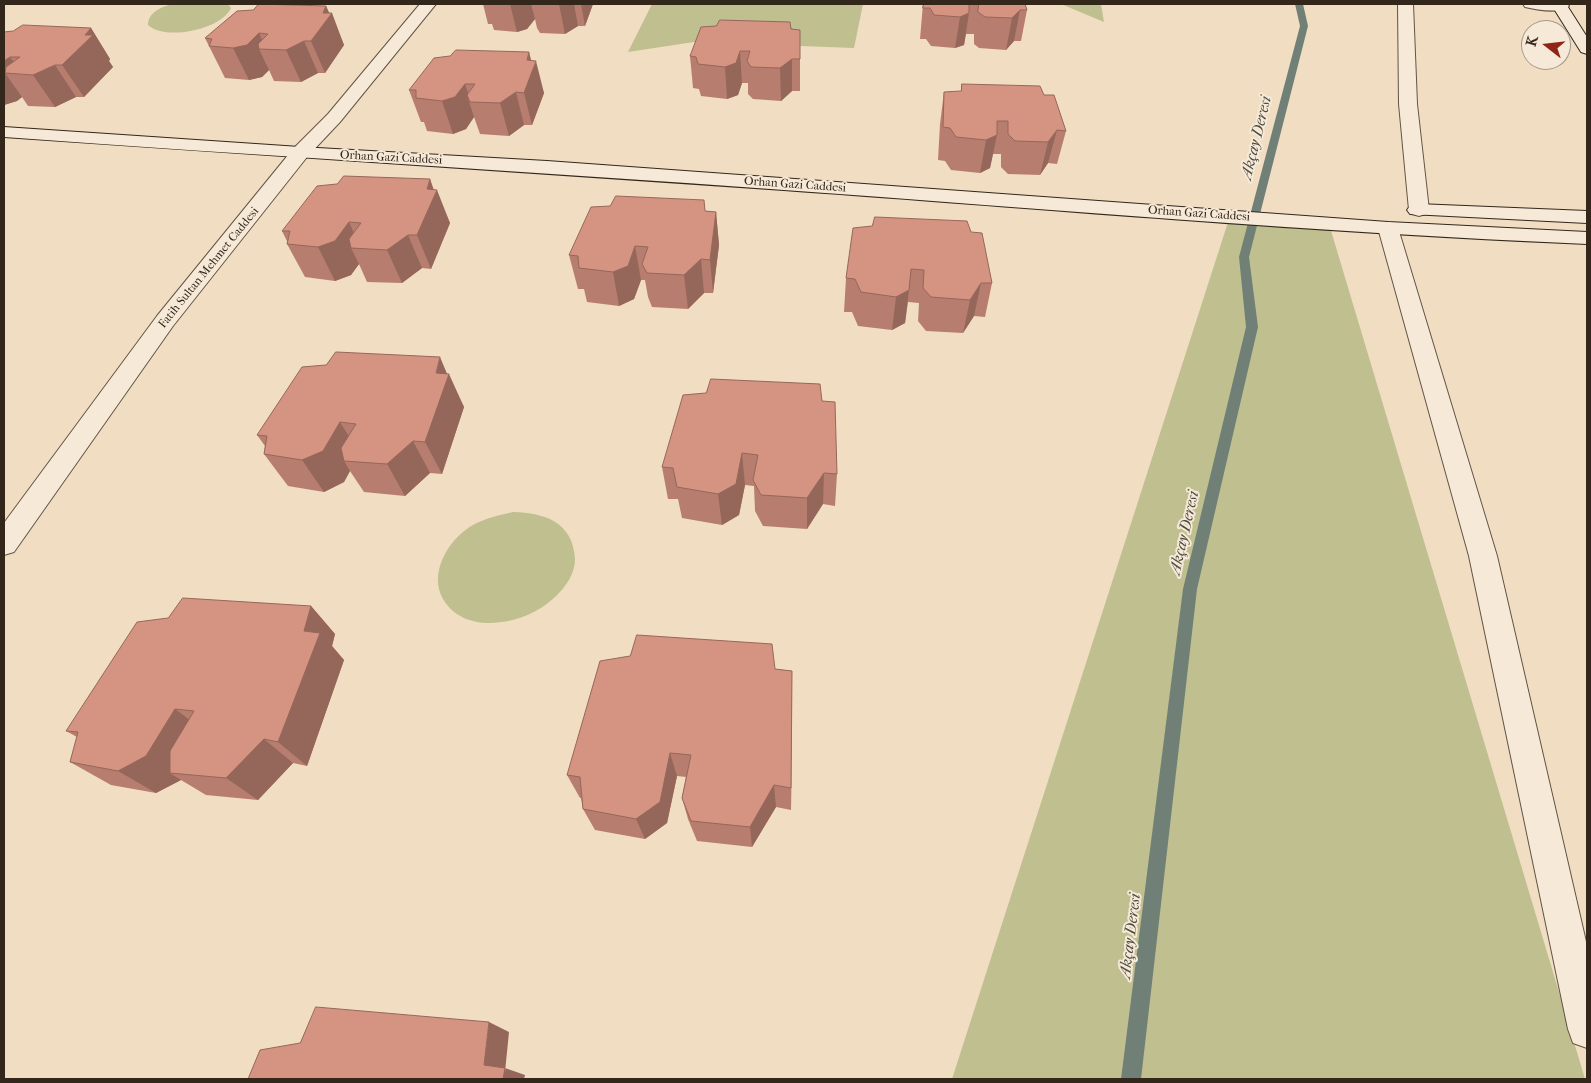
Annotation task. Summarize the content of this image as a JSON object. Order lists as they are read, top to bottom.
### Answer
{
  "streets": {
    "street": ["Orhan Gazi Caddesi", "Fatih Sultan Mehmet Caddesi"]
  },
  "crossings": [
    ["Orhan Gazi Caddesi", "Fatih Sultan Mehmet Caddesi"]
  ],
  "water": ["Akçay Deresi"],
  "north": "left"
}
